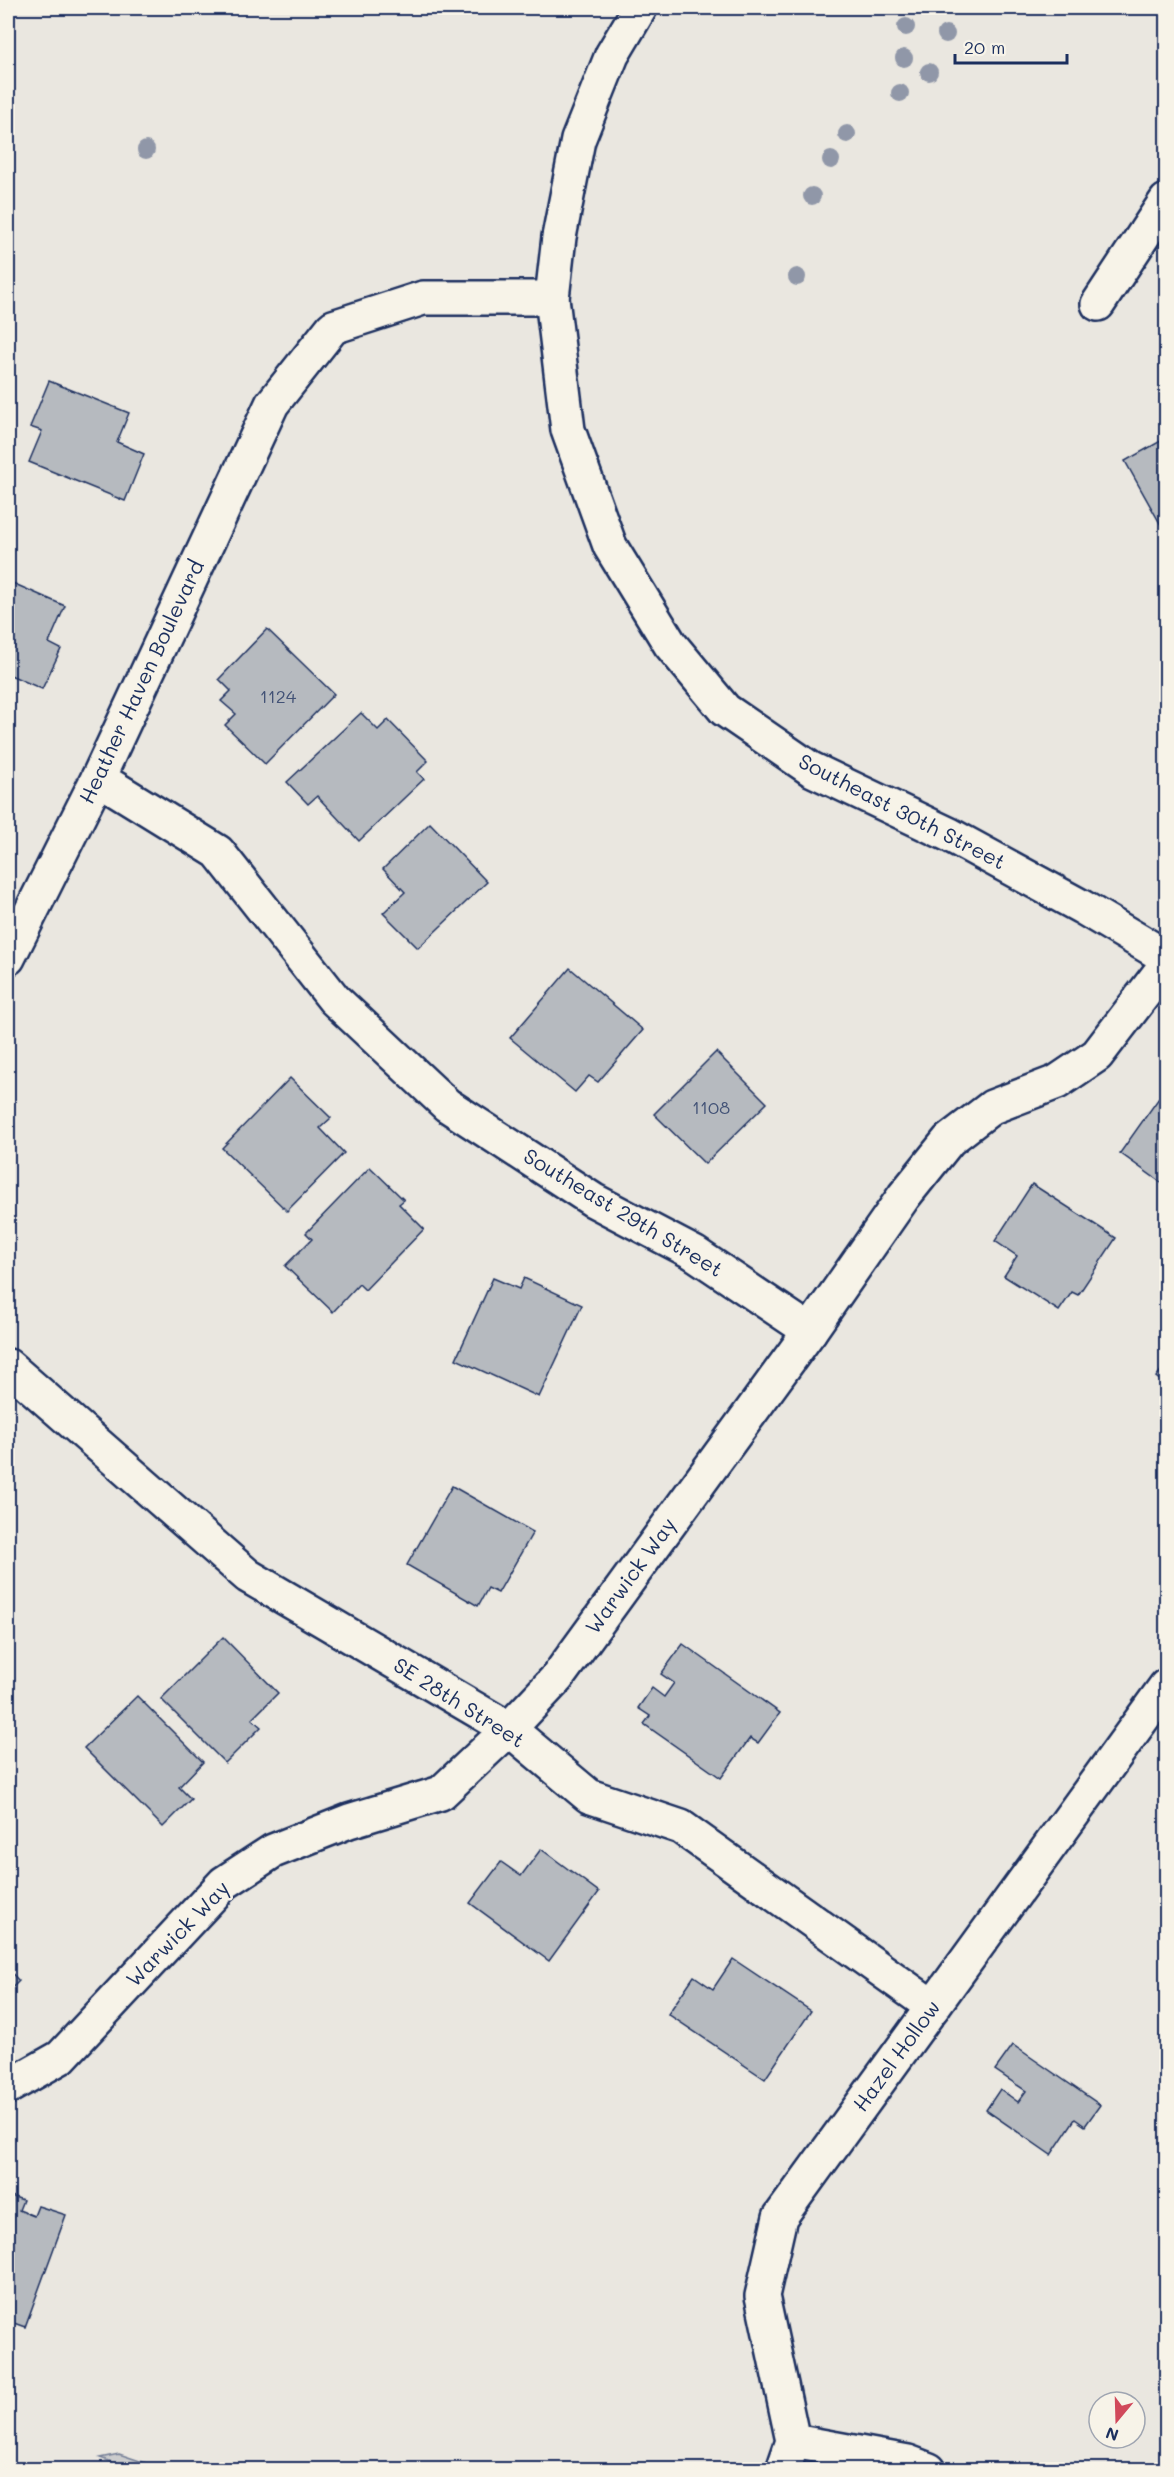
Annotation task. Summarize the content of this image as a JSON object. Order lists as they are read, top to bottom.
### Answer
{
  "streets": {
    "street": [
      "Heather Haven Boulevard",
      "Southeast 30th Street",
      "Southeast 29th Street",
      "Warwick Way",
      "SE 28th Street",
      "Hazel Hollow"
    ]
  },
  "crossings": [
    ["Heather Haven Boulevard", "Southeast 30th Street"],
    ["Heather Haven Boulevard", "Southeast 29th Street"],
    ["Southeast 29th Street", "Warwick Way"],
    ["Warwick Way", "SE 28th Street"],
    ["SE 28th Street", "Hazel Hollow"]
  ],
  "house_numbers": ["1124", "1108"],
  "scale_bar": "20 m",
  "north": "bottom"
}
